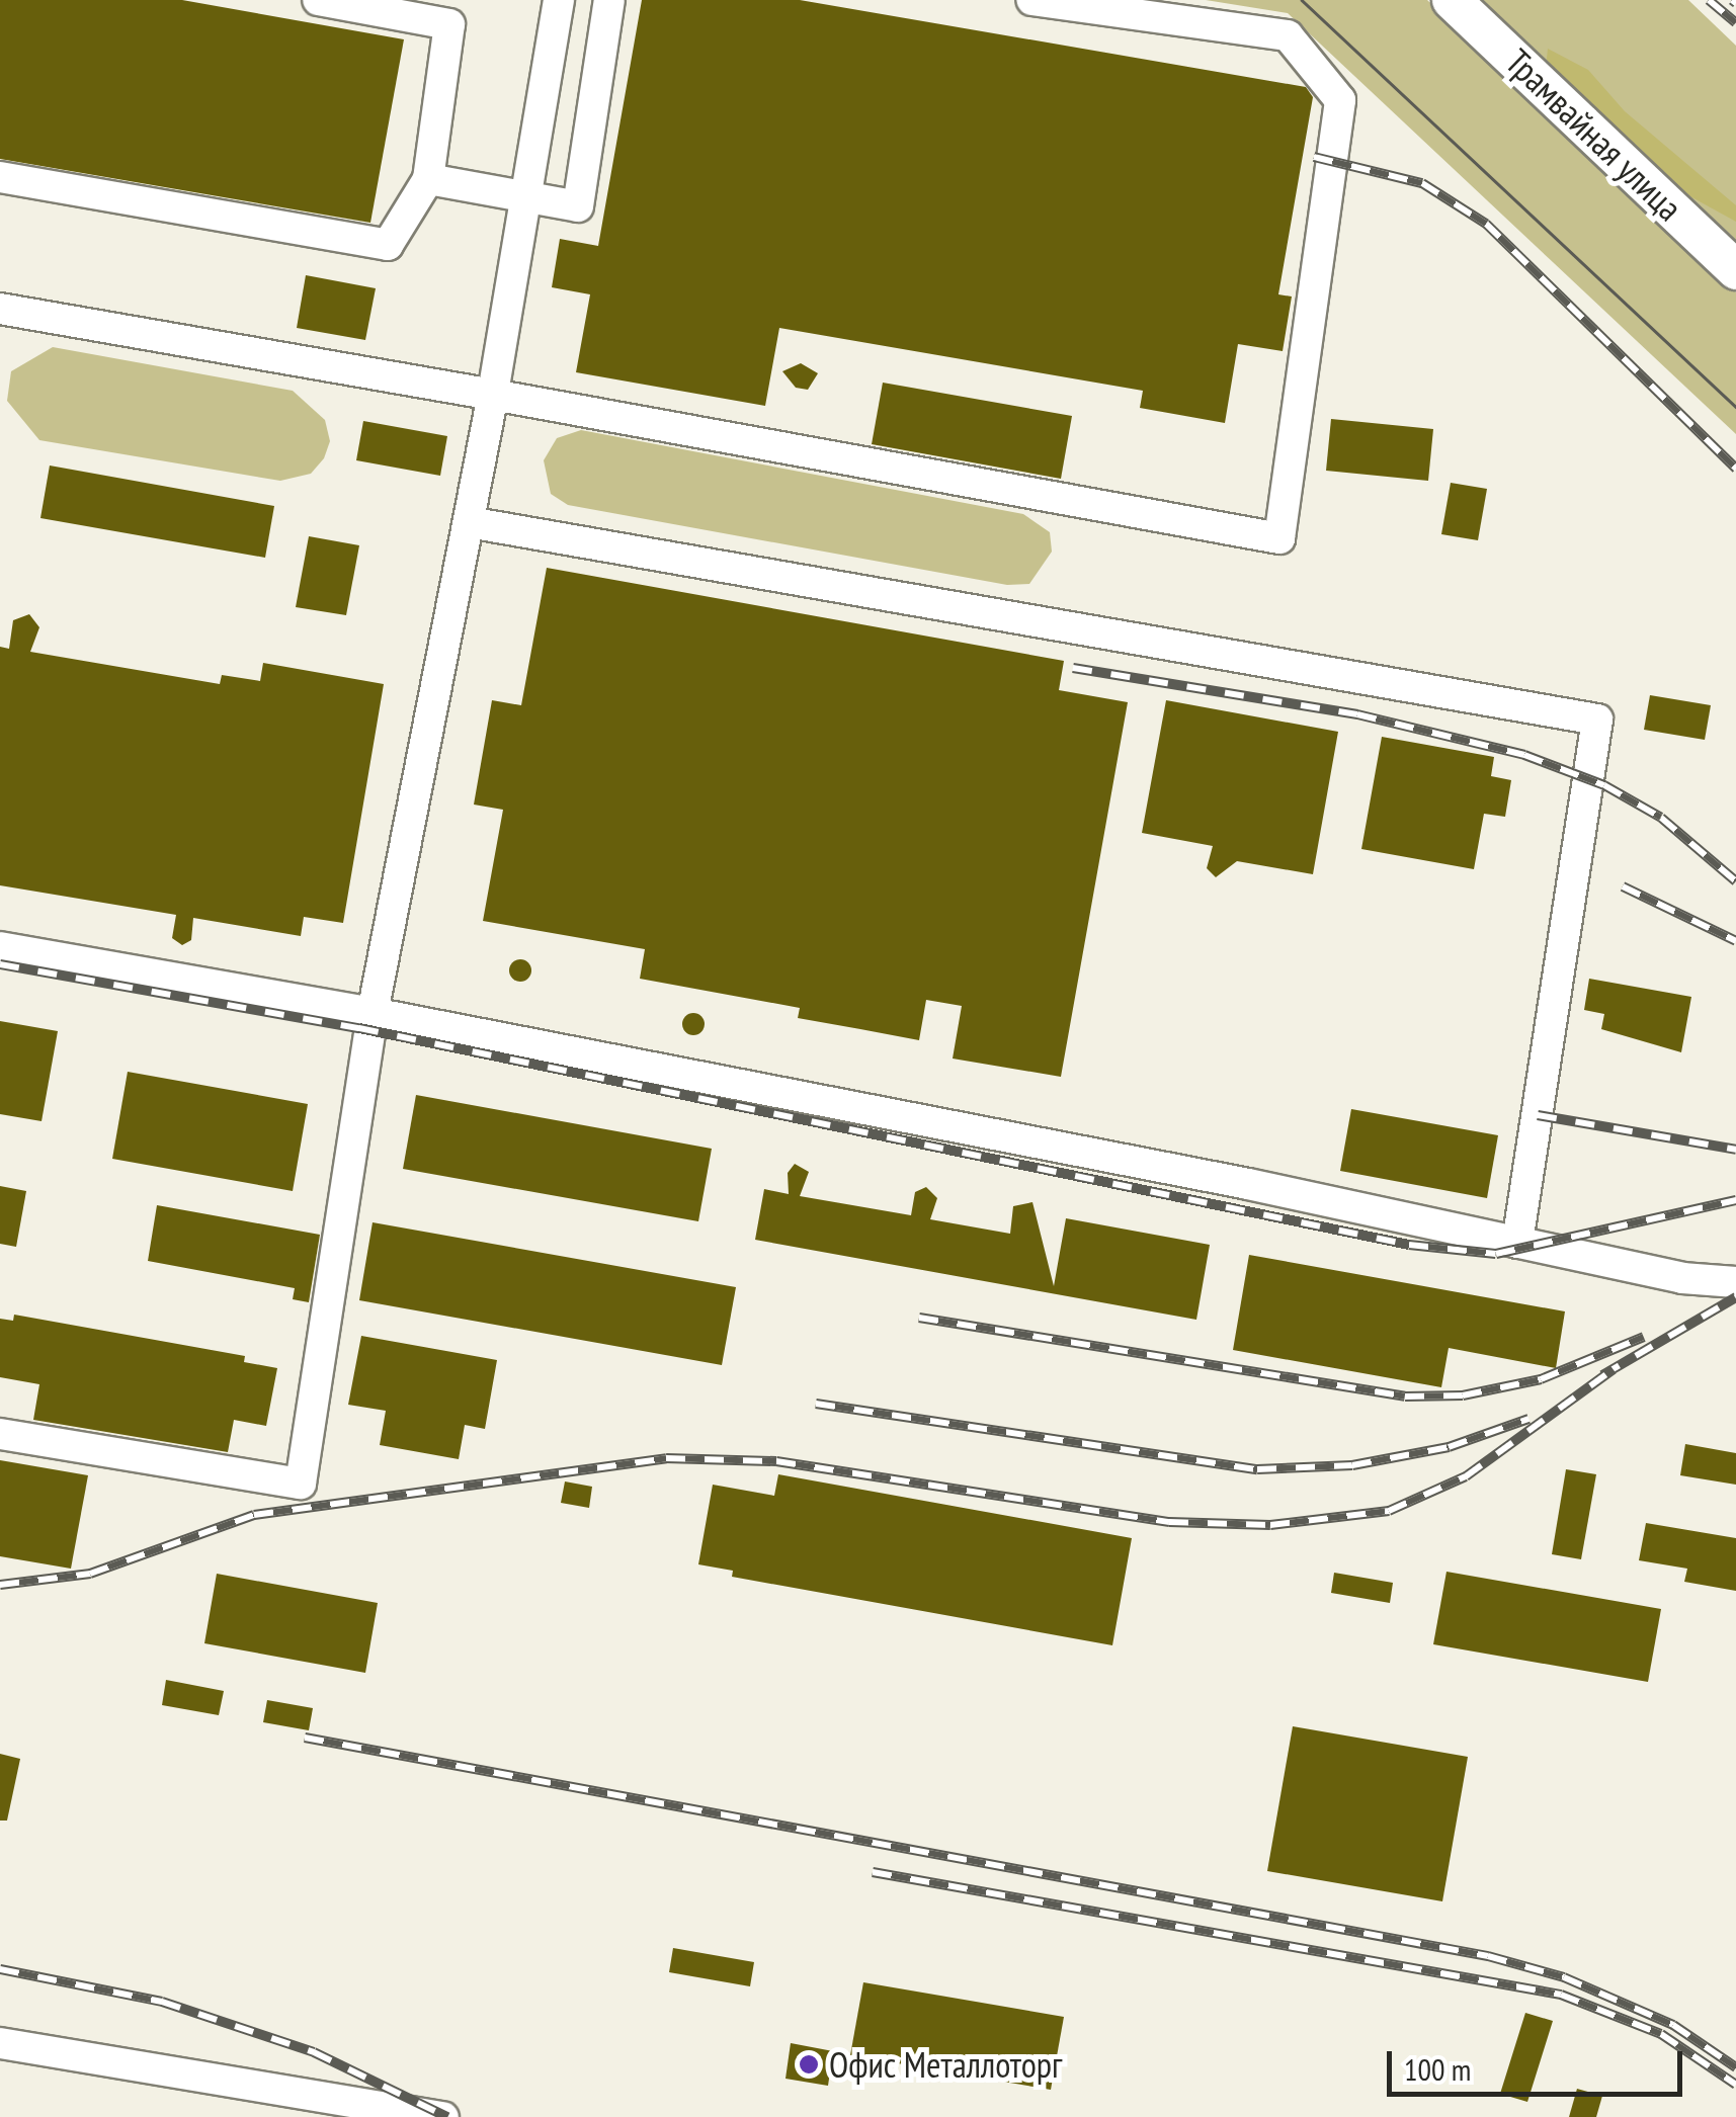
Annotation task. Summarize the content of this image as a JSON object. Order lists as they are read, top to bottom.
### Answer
{
  "streets": {
    "main road": ["Трамвайная улица"]
  },
  "places": ["Офис Металлоторг"],
  "scale_bar": "100 m"
}
